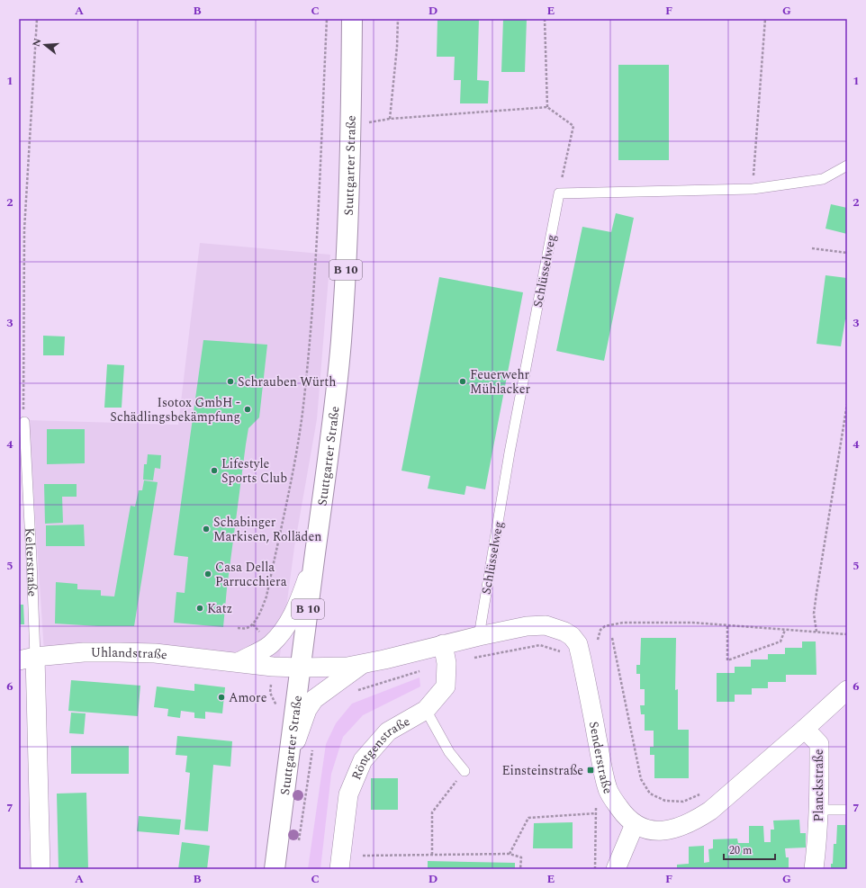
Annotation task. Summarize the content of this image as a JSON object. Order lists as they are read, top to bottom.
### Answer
{
  "streets": {
    "main road": ["Stuttgarter Straße", "B 10"],
    "street": [
      "Kelterstraße",
      "Uhlandstraße",
      "Röntgenstraße",
      "Senderstraße",
      "Planckstraße"
    ],
    "lane": ["Schlüsselweg"]
  },
  "crossings": [
    ["Stuttgarter Straße", "Uhlandstraße"],
    ["Stuttgarter Straße", "Senderstraße"],
    ["Schlüsselweg", "Senderstraße"],
    ["Kelterstraße", "Uhlandstraße"],
    ["Uhlandstraße", "Senderstraße"],
    ["Röntgenstraße", "Senderstraße"],
    ["Senderstraße", "Planckstraße"]
  ],
  "places": {
    "other": [
      "Schrauben Würth",
      "Feuerwehr Mühlacker",
      "Isotox GmbH - Schädlingsbekämpfung",
      "Lifestyle Sports Club",
      "Schabinger Markisen, Rolläden",
      "Casa Della Parrucchiera",
      "Katz",
      "Amore"
    ],
    "transit": ["Einsteinstraße"]
  },
  "scale_bar": "20 m",
  "north": "left",
  "grid": {
    "columns": [
      "A",
      "B",
      "C",
      "D",
      "E",
      "F",
      "G"
    ],
    "rows": [
      "1",
      "2",
      "3",
      "4",
      "5",
      "6",
      "7"
    ]
  }
}
